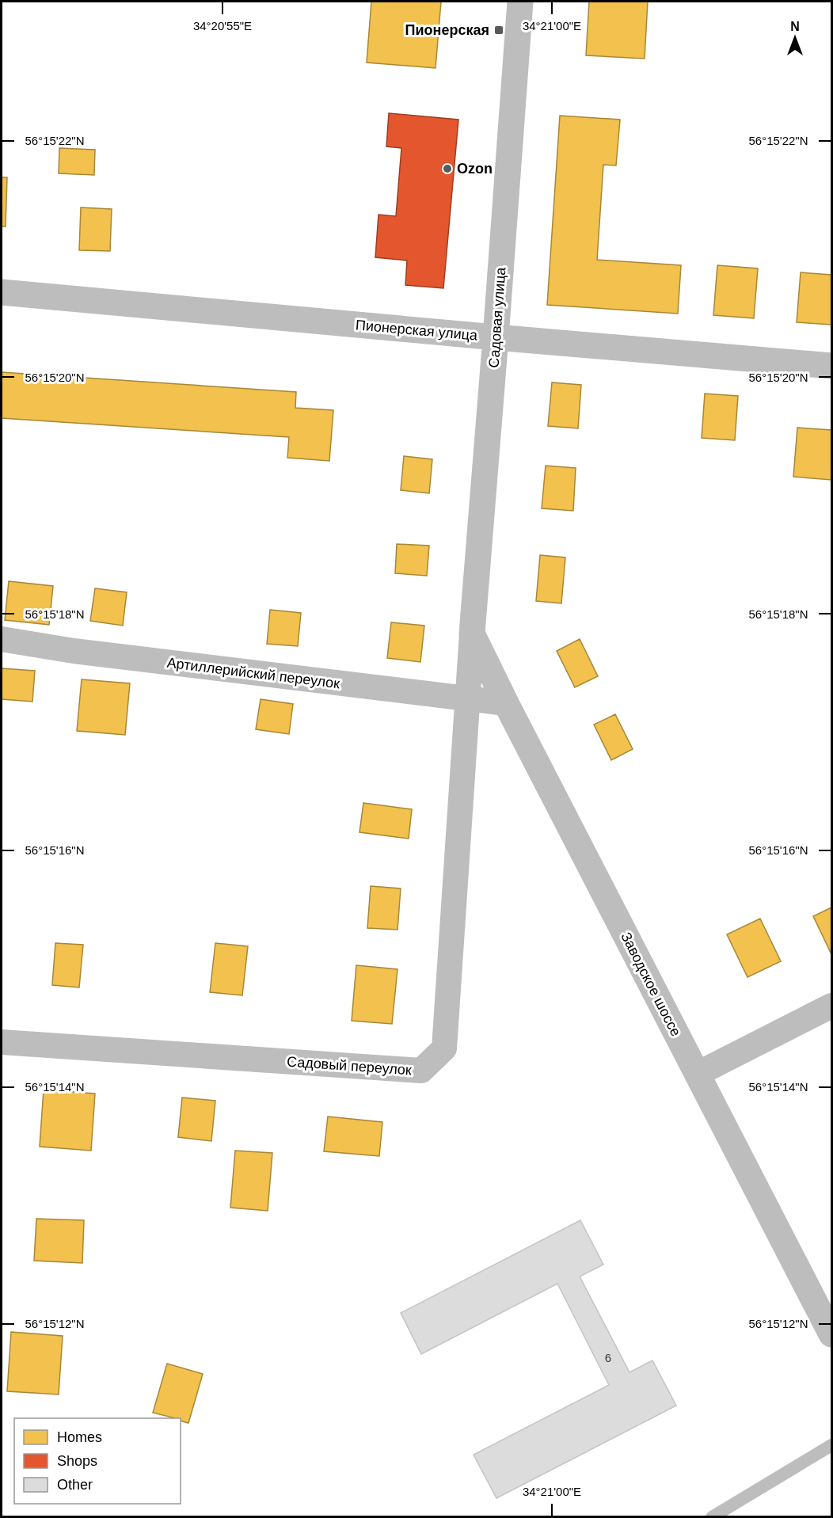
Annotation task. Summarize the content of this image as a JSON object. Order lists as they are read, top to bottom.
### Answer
{
  "streets": {
    "street": [
      "Садовая улица",
      "Пионерская улица",
      "Артиллерийский переулок",
      "Заводское шоссе",
      "Садовый переулок"
    ]
  },
  "crossings": [
    ["Садовая улица", "Пионерская улица"],
    ["Садовая улица", "Заводское шоссе"],
    ["Садовая улица", "Садовый переулок"],
    ["Артиллерийский переулок", "Заводское шоссе"],
    ["Артиллерийский переулок", "Садовый переулок"],
    ["Заводское шоссе", "Садовый переулок"]
  ],
  "places": {
    "transit": ["Пионерская"],
    "other": ["Ozon"]
  },
  "house_numbers": ["6"],
  "legend": ["Homes", "Shops", "Other"],
  "north": "top",
  "coordinates": [
    "34°20'55\"E",
    "34°21'00\"E",
    "56°15'22\"N",
    "56°15'20\"N",
    "56°15'18\"N",
    "56°15'16\"N",
    "56°15'14\"N",
    "56°15'12\"N"
  ]
}
